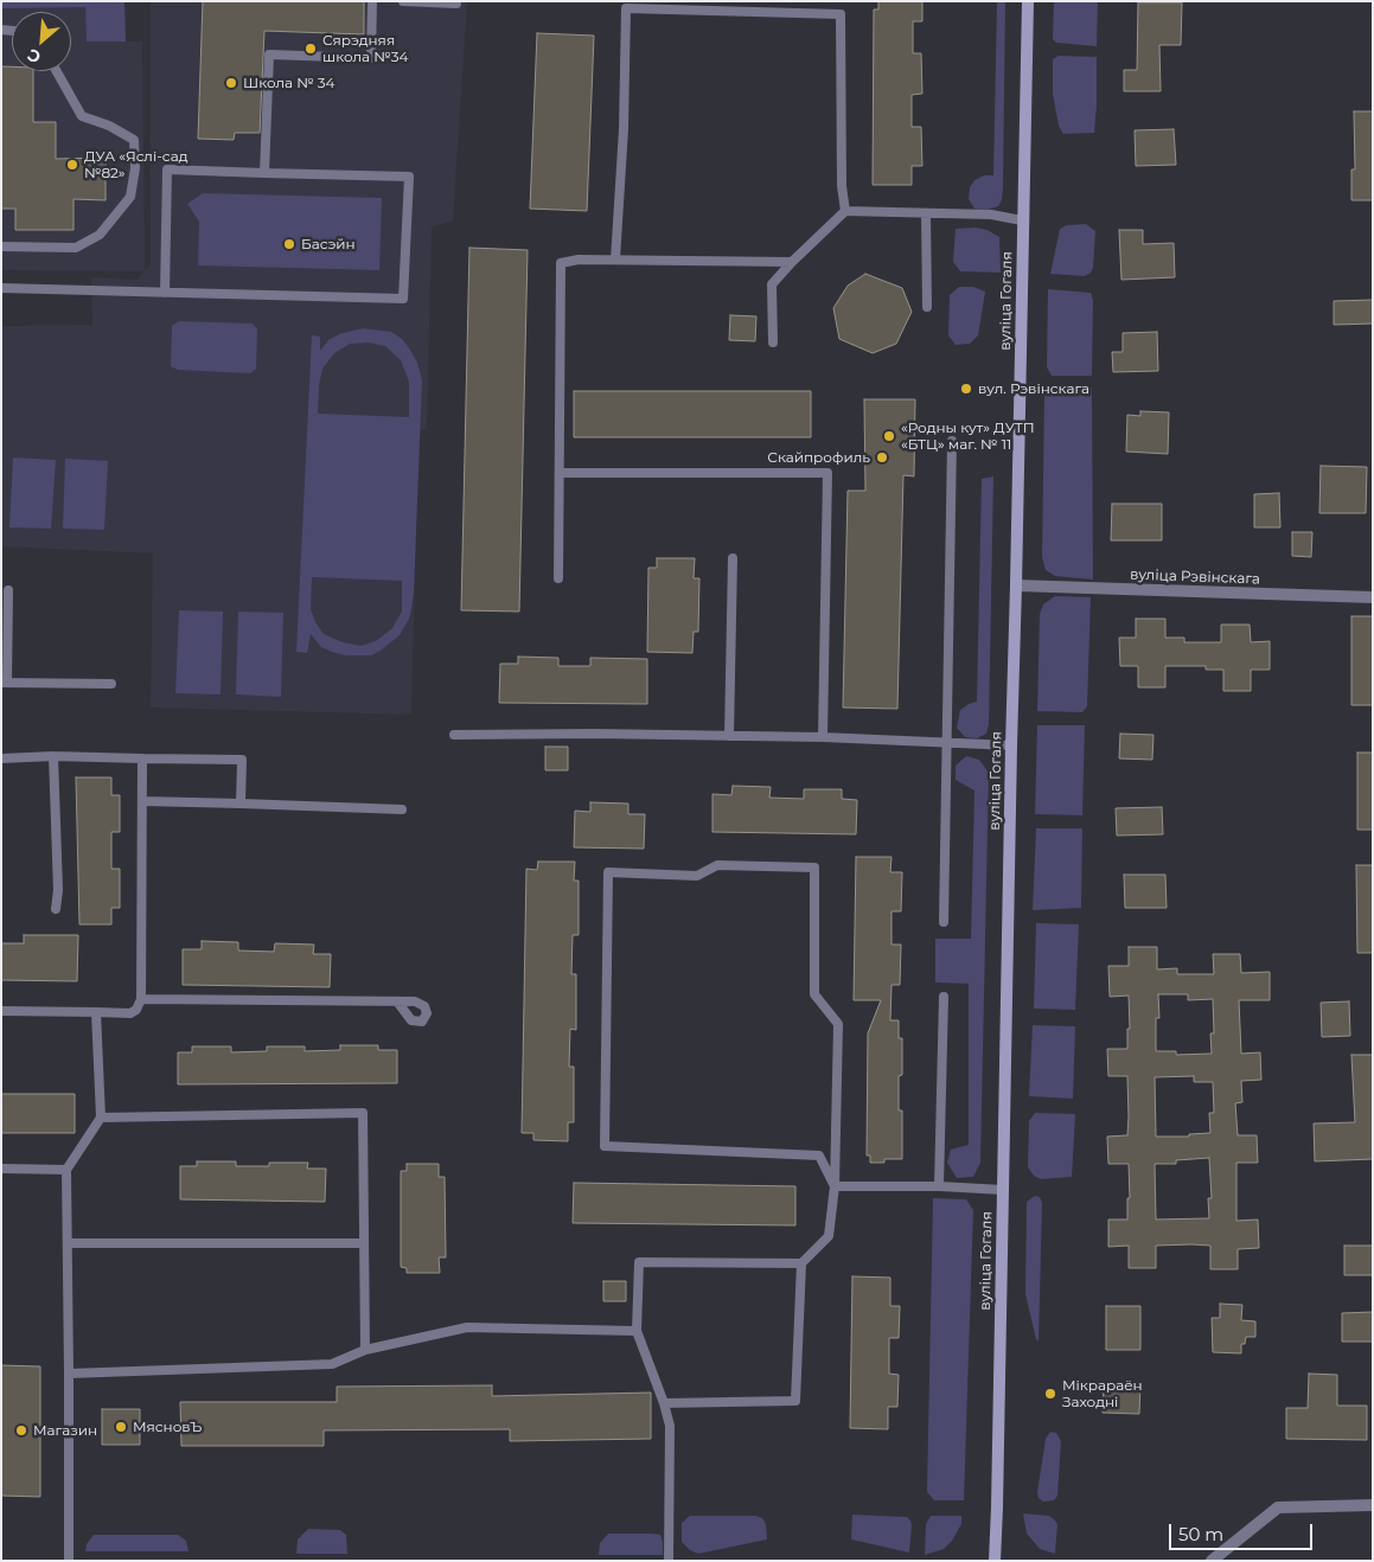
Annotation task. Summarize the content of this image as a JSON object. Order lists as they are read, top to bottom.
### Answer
{
  "streets": {
    "main road": ["вуліца Гогаля"],
    "street": ["вуліца Рэвінскага"]
  },
  "crossings": [
    ["вуліца Гогаля", "вуліца Рэвінскага"]
  ],
  "places": [
    "Сярэдняя школа №34",
    "Школа № 34",
    "ДУА «Яслі-сад №82»",
    "Басэйн",
    "вул. Рэвінскага",
    "«Родны кут» ДУТП «БТЦ» маг. № 11",
    "Скайпрофиль",
    "Мікрараён Заходні",
    "МясновЪ",
    "Магазин"
  ],
  "scale_bar": "50 m",
  "north": "bottom left"
}
